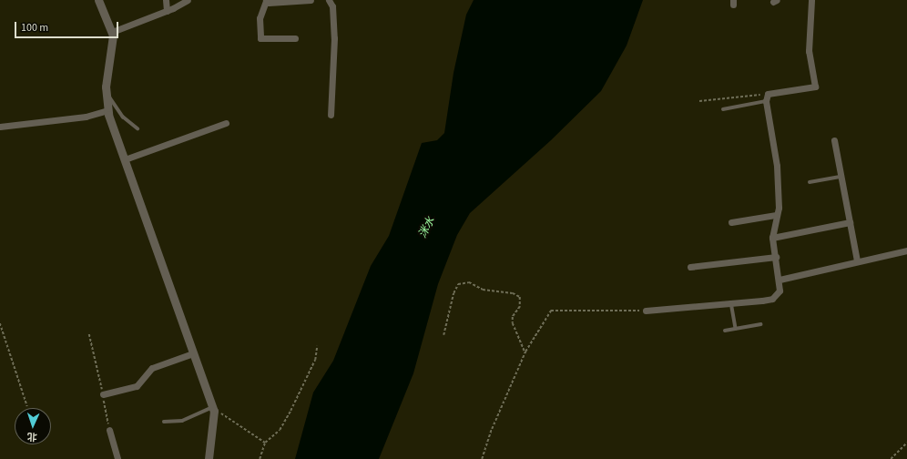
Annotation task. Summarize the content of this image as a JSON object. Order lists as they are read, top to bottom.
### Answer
{
  "water": ["洣水"],
  "scale_bar": "100 m",
  "north": "bottom"
}
